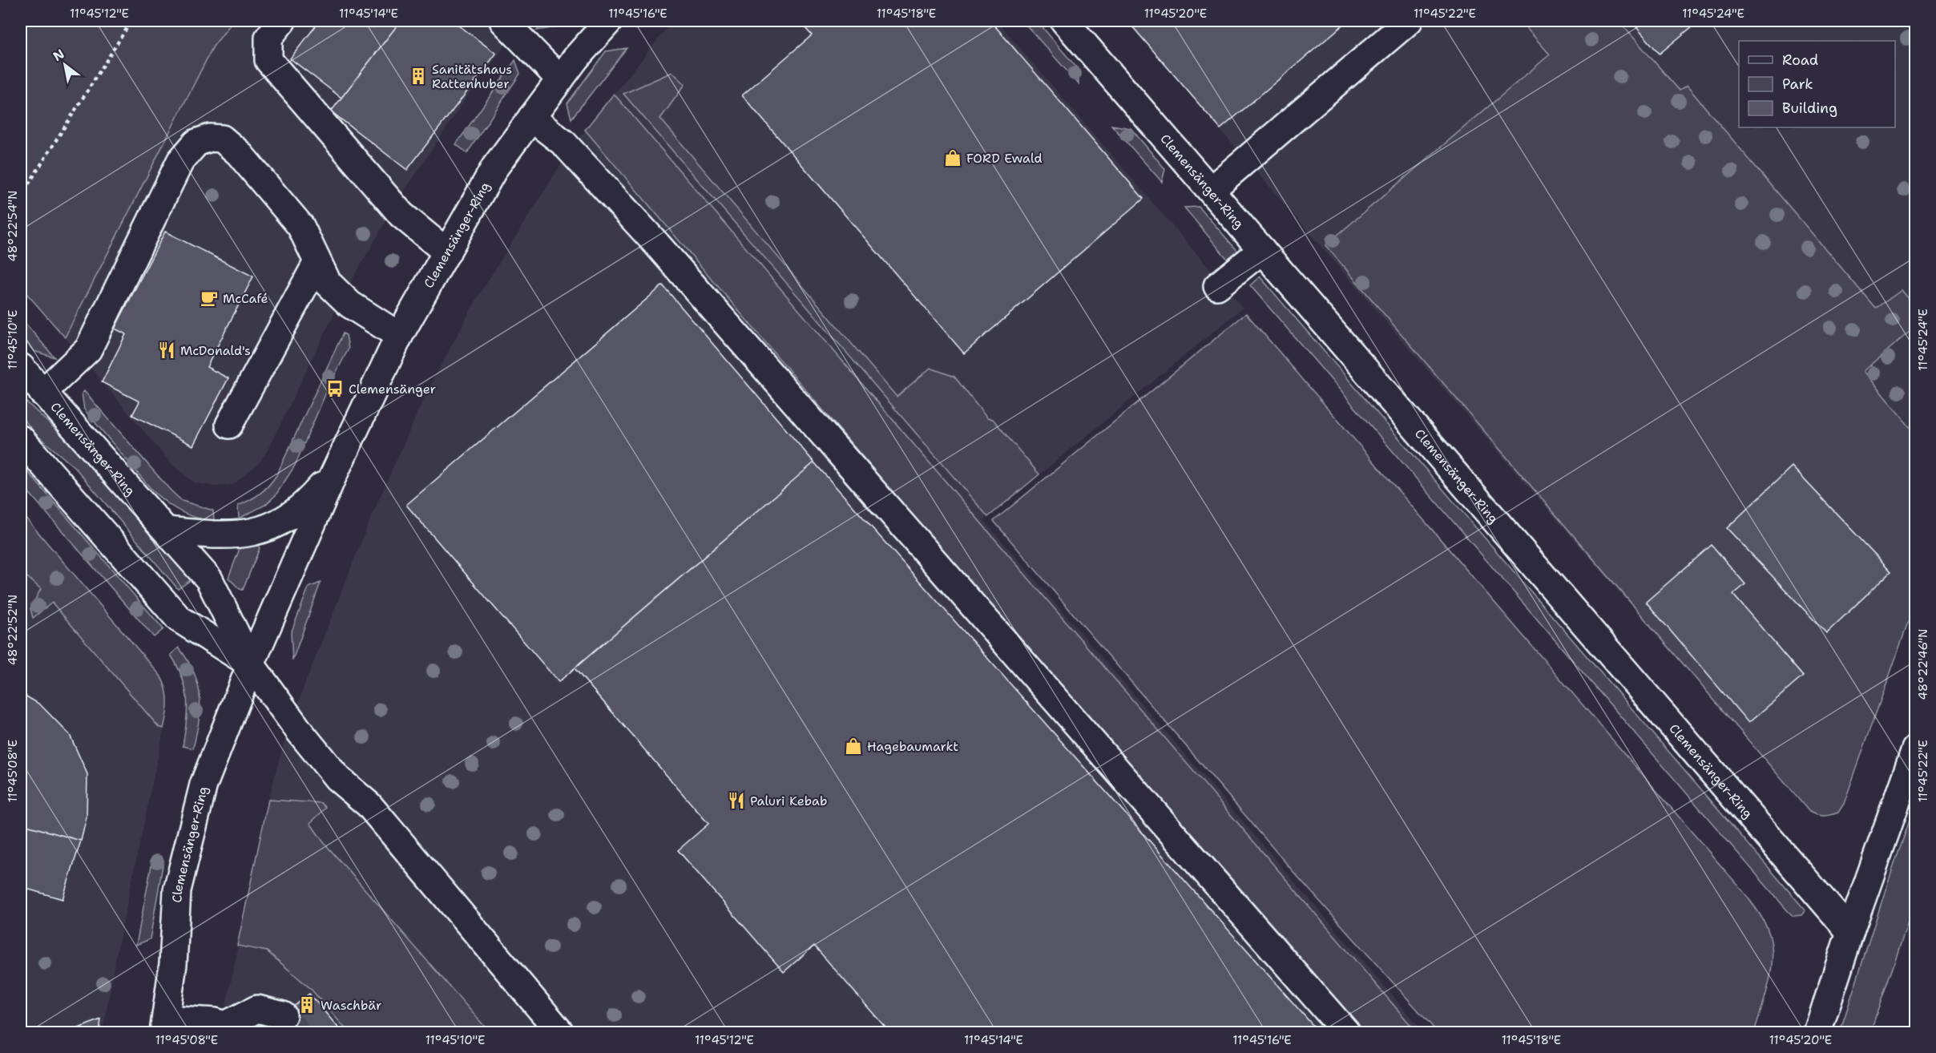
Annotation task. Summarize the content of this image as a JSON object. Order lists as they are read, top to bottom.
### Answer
{
  "streets": {
    "street": ["Clemensänger-Ring"]
  },
  "places": {
    "building": ["Sanitätshaus Rattenhuber", "Waschbär"],
    "shop": ["FORD Ewald", "Hagebaumarkt"],
    "cafe": ["McCafé"],
    "restaurant": ["McDonald's", "Paluri Kebab"],
    "bus stop": ["Clemensänger"]
  },
  "legend": ["Road", "Park", "Building"],
  "north": "top left",
  "coordinates": [
    "11°45'12\"E",
    "11°45'14\"E",
    "11°45'16\"E",
    "11°45'18\"E",
    "11°45'20\"E",
    "11°45'22\"E",
    "11°45'24\"E",
    "48°22'54\"N",
    "11°45'10\"E",
    "48°22'52\"N",
    "48°22'46\"N",
    "11°45'08\"E"
  ]
}
